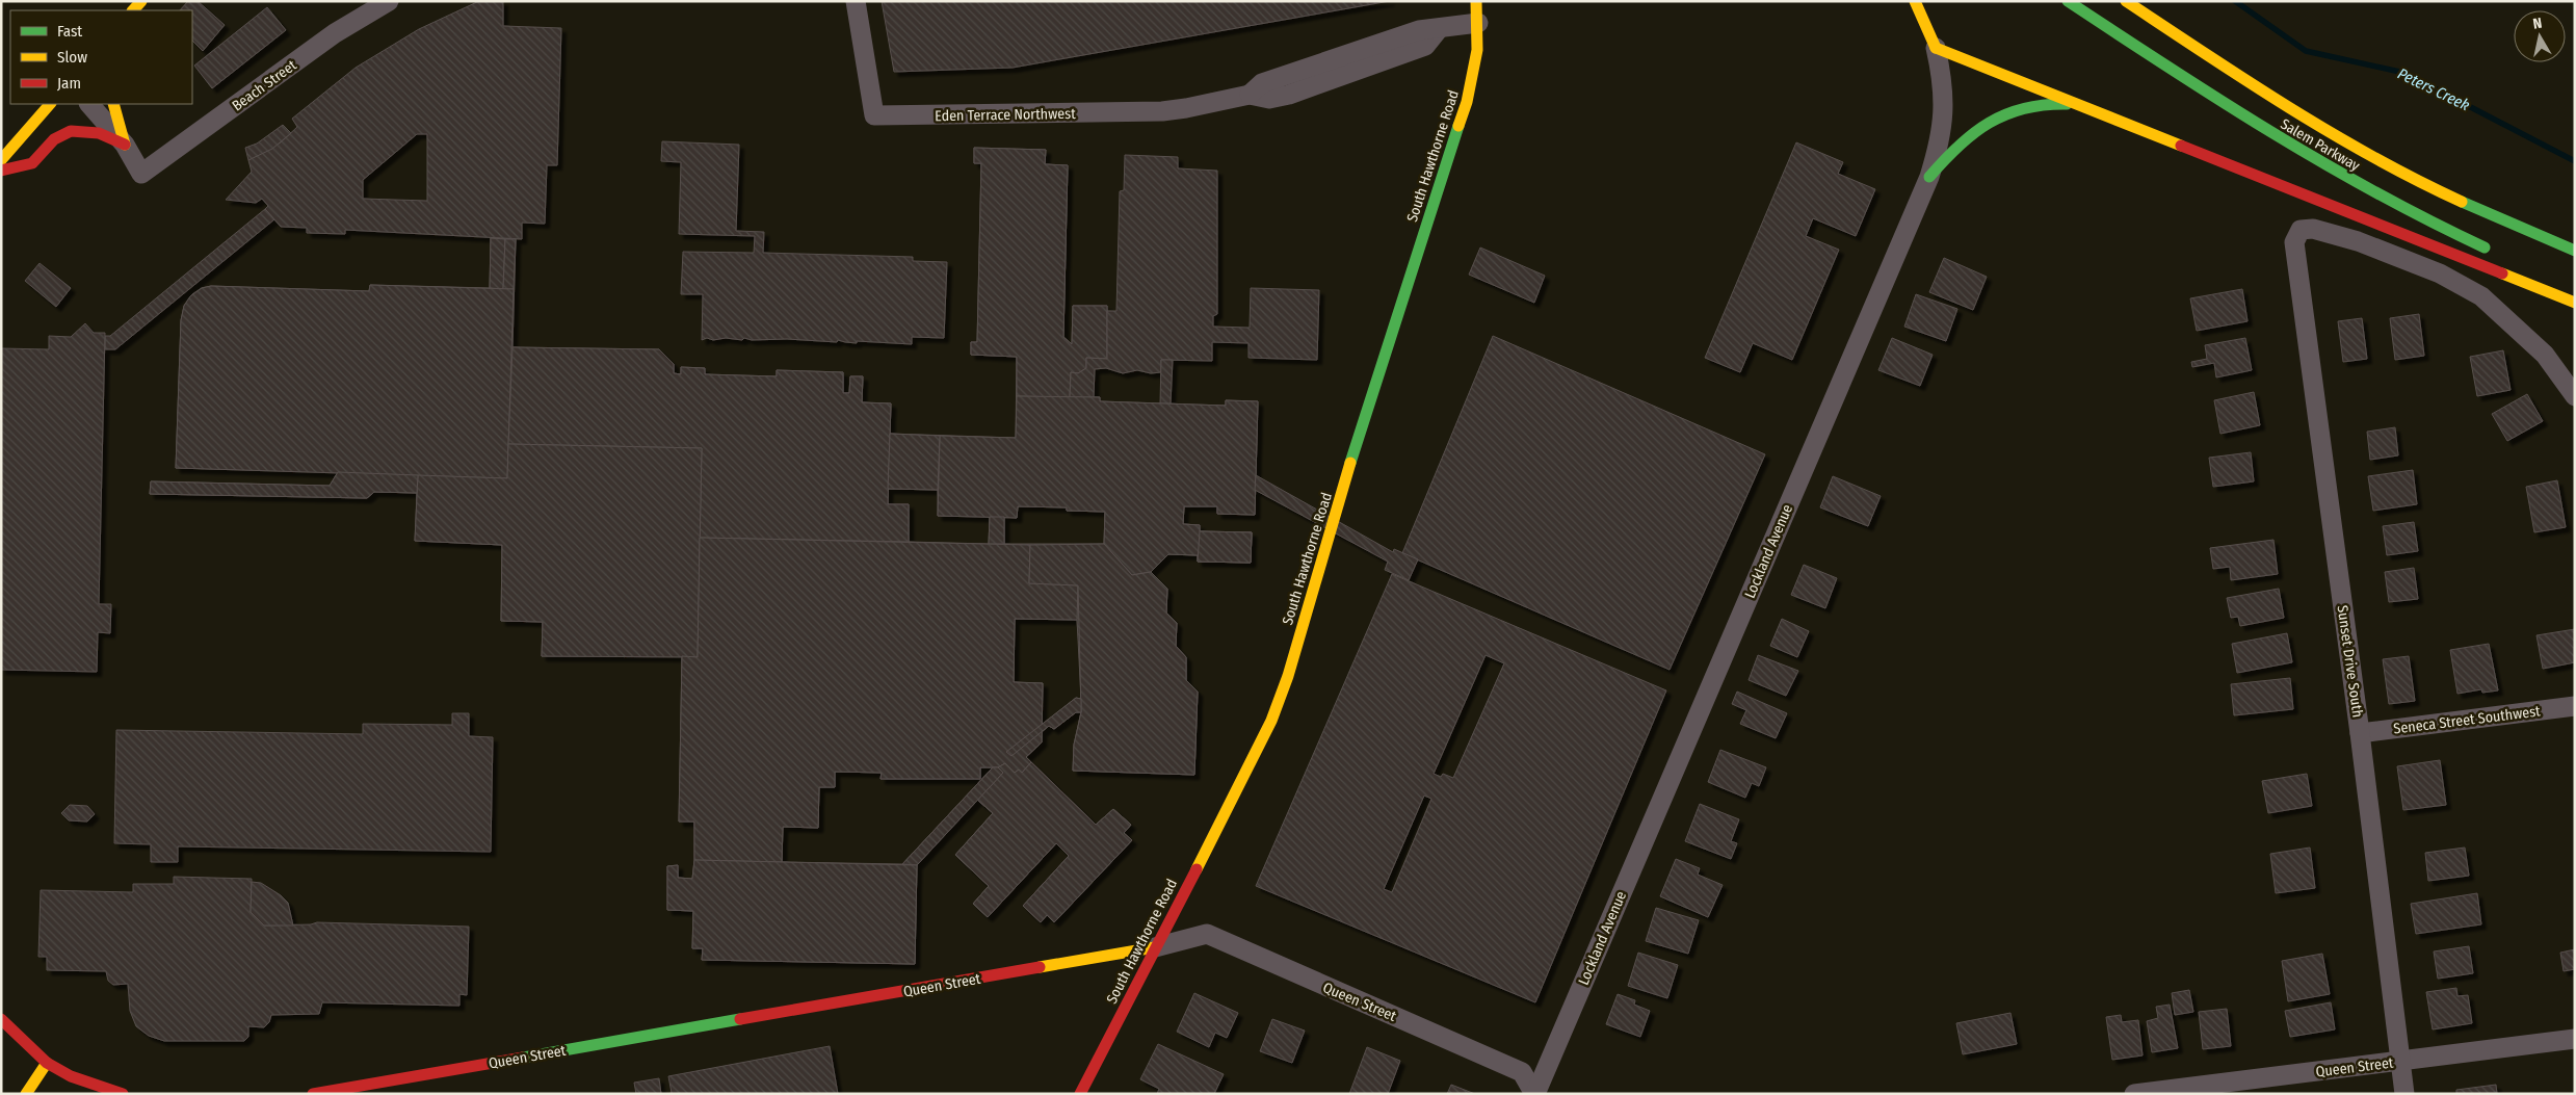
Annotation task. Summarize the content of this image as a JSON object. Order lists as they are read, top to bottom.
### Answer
{
  "streets": {
    "main road": [
      "Salem Parkway",
      "South Hawthorne Road",
      "Lockland Avenue",
      "Queen Street"
    ],
    "street": [
      "Beach Street",
      "Eden Terrace Northwest",
      "Sunset Drive South",
      "Seneca Street Southwest"
    ]
  },
  "crossings": [
    ["Eden Terrace Northwest", "South Hawthorne Road"],
    ["South Hawthorne Road", "Queen Street"],
    ["Lockland Avenue", "Queen Street"],
    ["Sunset Drive South", "Seneca Street Southwest"],
    ["Sunset Drive South", "Queen Street"]
  ],
  "water": ["Peters Creek"],
  "legend": ["Fast", "Slow", "Jam"],
  "north": "top"
}
